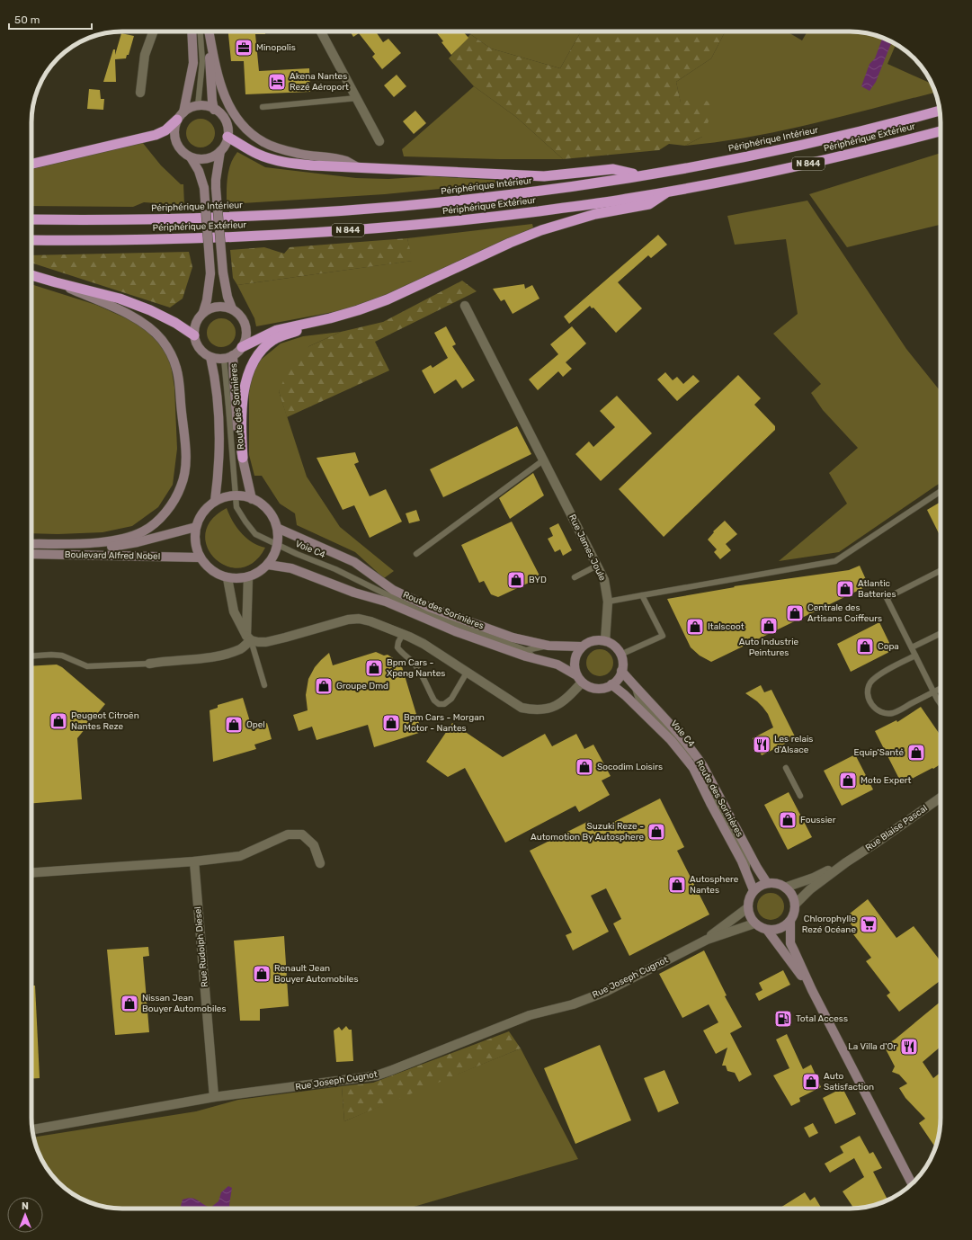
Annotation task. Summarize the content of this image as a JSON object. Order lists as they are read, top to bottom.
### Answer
{
  "streets": {
    "highway": ["Périphérique Extérieur", "Périphérique Intérieur", "N 844"],
    "main road": ["Route des Sorinières", "Boulevard Alfred Nobel"],
    "street": [
      "Rue James Joule",
      "Rue Blaise Pascal",
      "Rue Rudolph Diesel",
      "Rue Joseph Cugnot"
    ],
    "lane": ["Voie C4"]
  },
  "crossings": [
    ["Route des Sorinières", "Rue James Joule"],
    ["Route des Sorinières", "Voie C4"],
    ["Route des Sorinières", "Rue Blaise Pascal"],
    ["Route des Sorinières", "Rue Joseph Cugnot"],
    ["Rue Blaise Pascal", "Rue Joseph Cugnot"],
    ["Rue Rudolph Diesel", "Rue Joseph Cugnot"]
  ],
  "places": {
    "office": ["Minopolis"],
    "hotel": ["Akena Nantes Rezé Aéroport"],
    "shop": [
      "BYD",
      "Atlantic Batteries",
      "Centrale des Artisans Coiffeurs",
      "Auto Industrie Peintures",
      "Italscoot",
      "Copa",
      "Bpm Cars - Xpeng Nantes",
      "Groupe Dmd",
      "Peugeot Citroën Nantes Reze",
      "Bpm Cars - Morgan Motor - Nantes",
      "Opel",
      "Equip'Santé",
      "Socodim Loisirs",
      "Moto Expert",
      "Foussier",
      "Suzuki Reze - Automotion By Autosphere",
      "Autosphere Nantes",
      "Renault Jean Bouyer Automobiles",
      "Nissan Jean Bouyer Automobiles",
      "Auto Satisfaction"
    ],
    "restaurant": ["Les relais d'Alsace", "La Villa d'Or"],
    "supermarket": ["Chlorophylle Rezé Océane"],
    "fuel station": ["Total Access"]
  },
  "scale_bar": "50 m",
  "north": "top"
}
